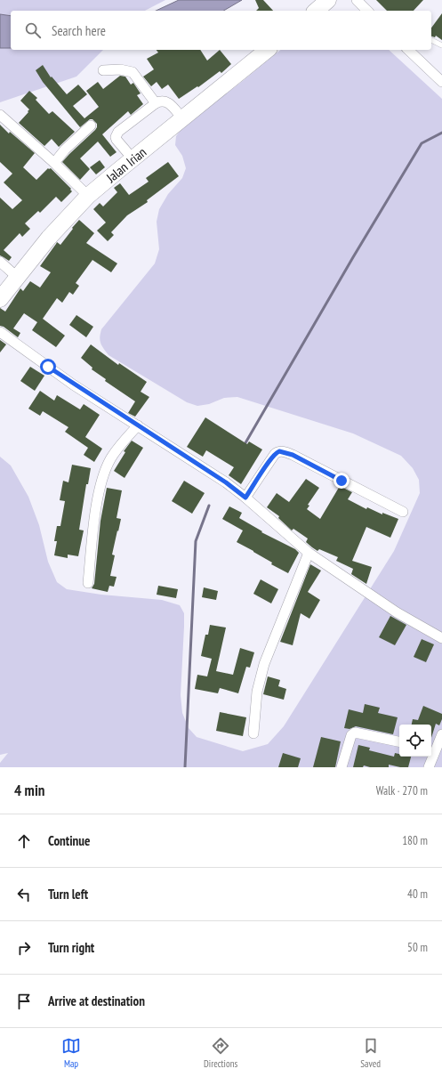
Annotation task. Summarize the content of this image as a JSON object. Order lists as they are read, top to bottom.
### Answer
{
  "streets": {
    "main road": ["Jalan Irian"]
  },
  "page": {
    "search": "Search here",
    "heading": ["4 min", "Walk · 270 m"],
    "list": [
      ["Continue", "180 m"],
      ["Turn left", "40 m"],
      ["Turn right", "50 m"],
      "Arrive at destination"
    ],
    "nav": ["Map", "Directions", "Saved"]
  }
}
